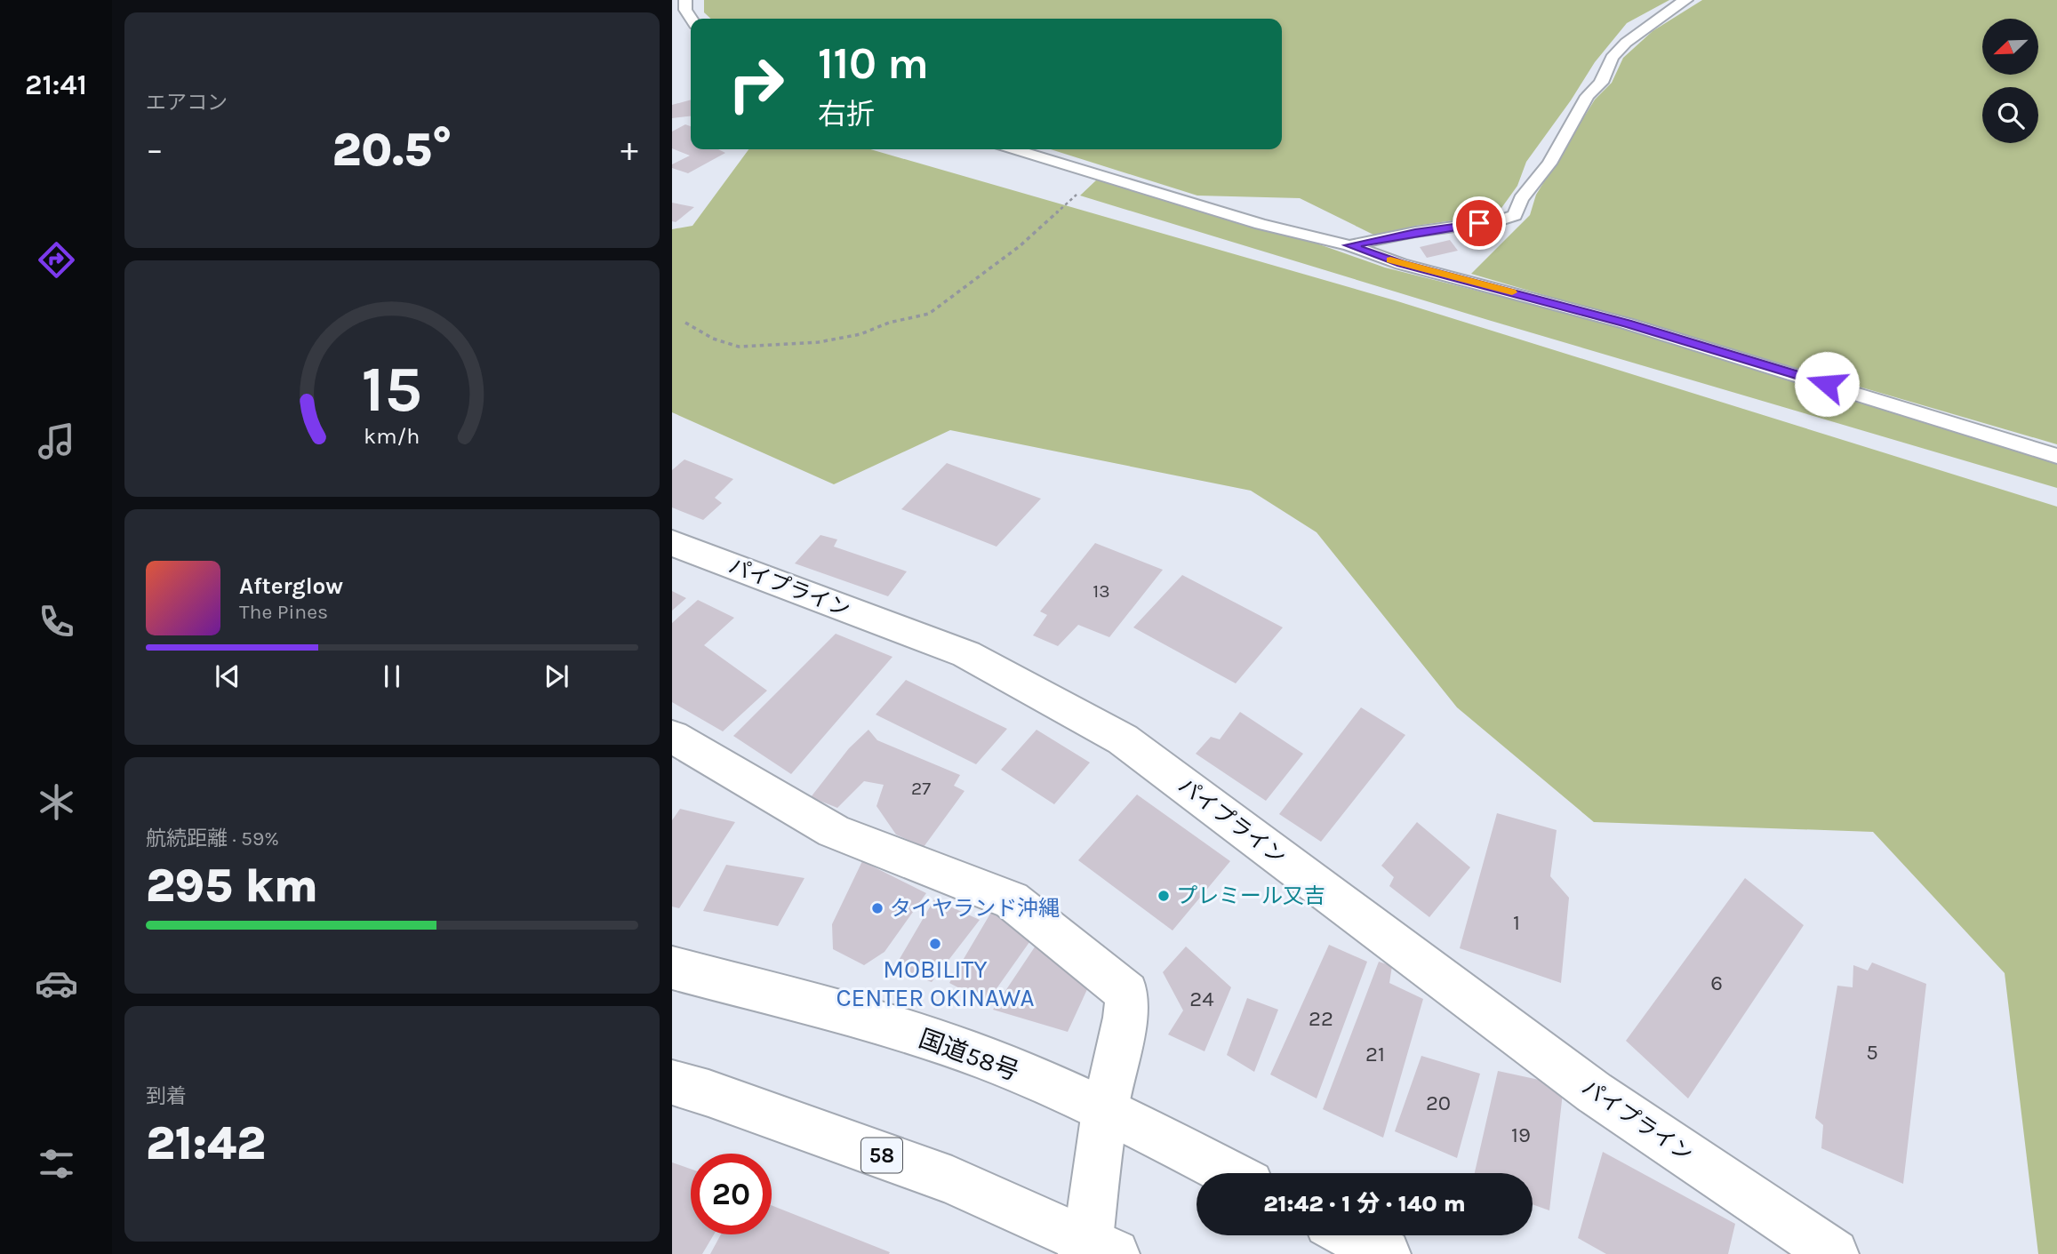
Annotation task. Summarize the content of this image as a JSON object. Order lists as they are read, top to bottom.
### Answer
{
  "streets": {
    "main road": ["パイプライン", "国道58号", "58"]
  },
  "places": ["プレミール又吉", "タイヤランド沖縄", "MOBILITY CENTER OKINAWA"],
  "house_numbers": [
    "13",
    "27",
    "1",
    "6",
    "24",
    "22",
    "5",
    "21",
    "20",
    "19"
  ],
  "north": "bottom left",
  "page": {
    "tabs": "21:41",
    "tile": [
      "エアコン",
      ["航続距離 · 59%", "295 km"],
      ["到着", "21:42"]
    ],
    "turn": ["110 m", "右折"],
    "heat": ["−", "20.5°", "+"],
    "song": ["Afterglow", "The Pines"],
    "limit": "20",
    "trip": "21:42 · 1 分 · 140 m",
    "gauge": ["15", "km/h"]
  }
}
